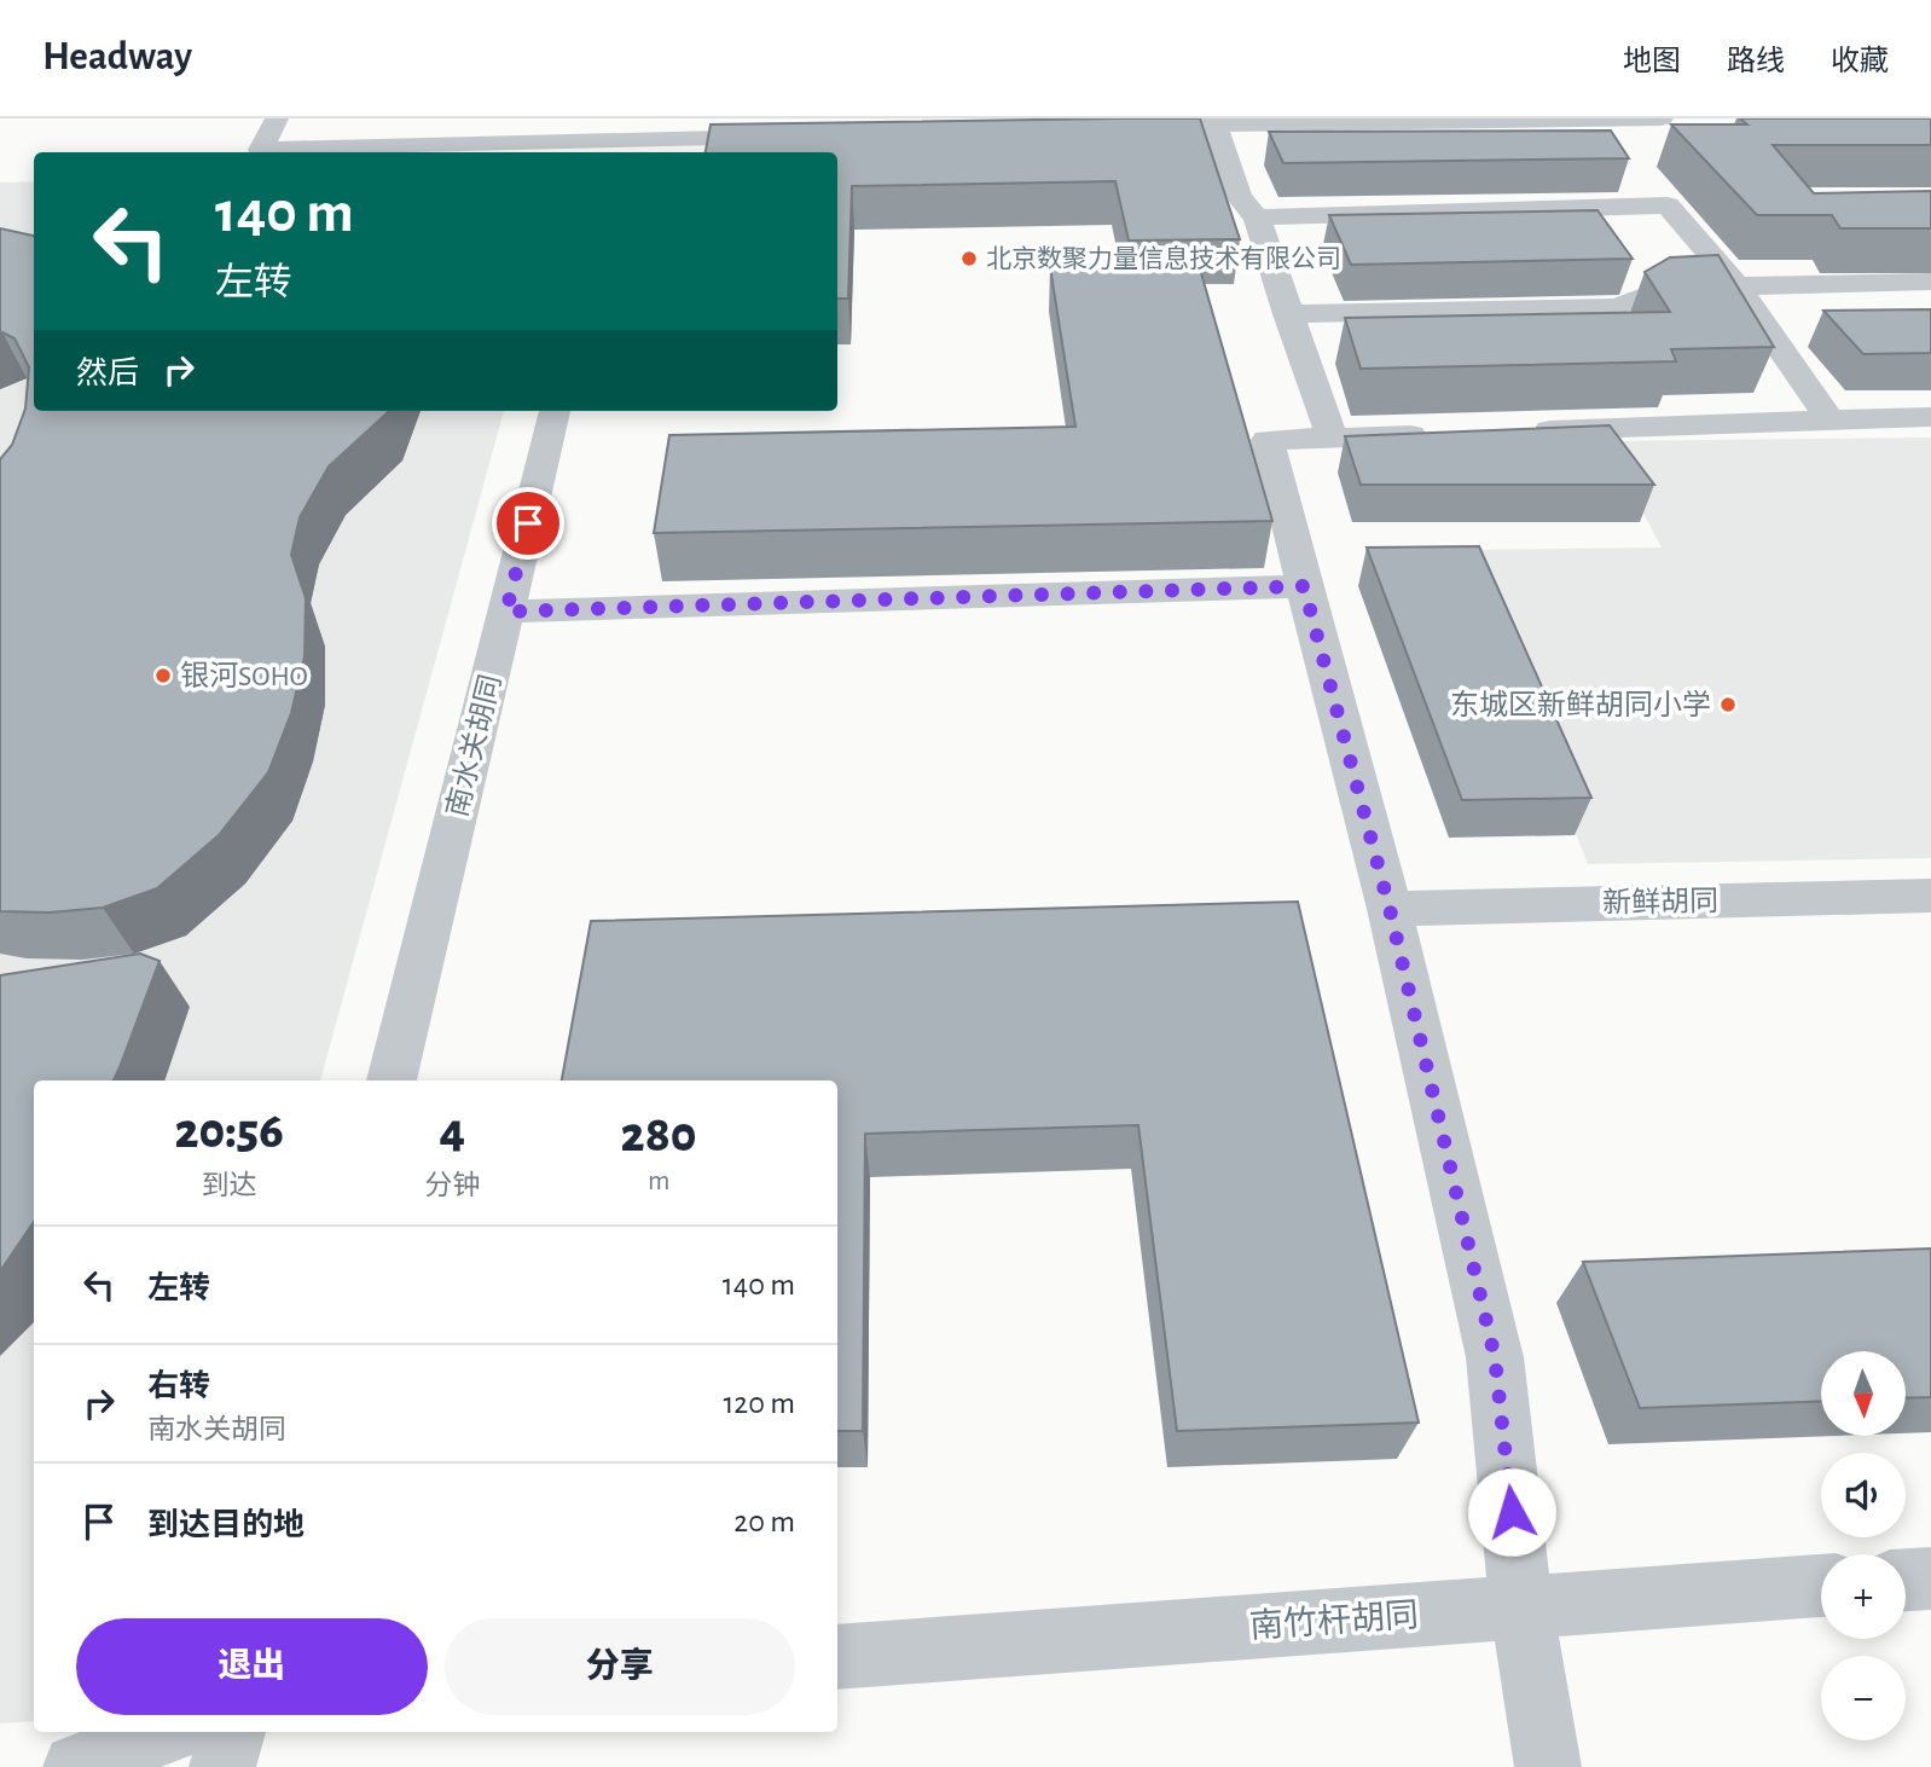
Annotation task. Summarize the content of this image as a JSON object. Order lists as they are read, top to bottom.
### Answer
{
  "streets": {
    "street": ["南水关胡同", "新鲜胡同", "南竹杆胡同"]
  },
  "places": ["北京数聚力量信息技术有限公司", "银河SOHO", "东城区新鲜胡同小学"],
  "north": "bottom",
  "page": {
    "header": "Headway",
    "nav": ["地图", "路线", "收藏"],
    "turn": ["140 m", "左转"],
    "then": "然后",
    "eta": [
      "20:56",
      "到达",
      "4",
      "分钟",
      "280",
      "m"
    ],
    "list": [
      {
        "name": "左转",
        "value": "140 m"
      },
      {
        "name": "右转",
        "note": "南水关胡同",
        "value": "120 m"
      },
      {
        "name": "到达目的地",
        "value": "20 m"
      }
    ],
    "map_buttons": ["+", "−"],
    "buttons": ["退出", "分享"]
  }
}
